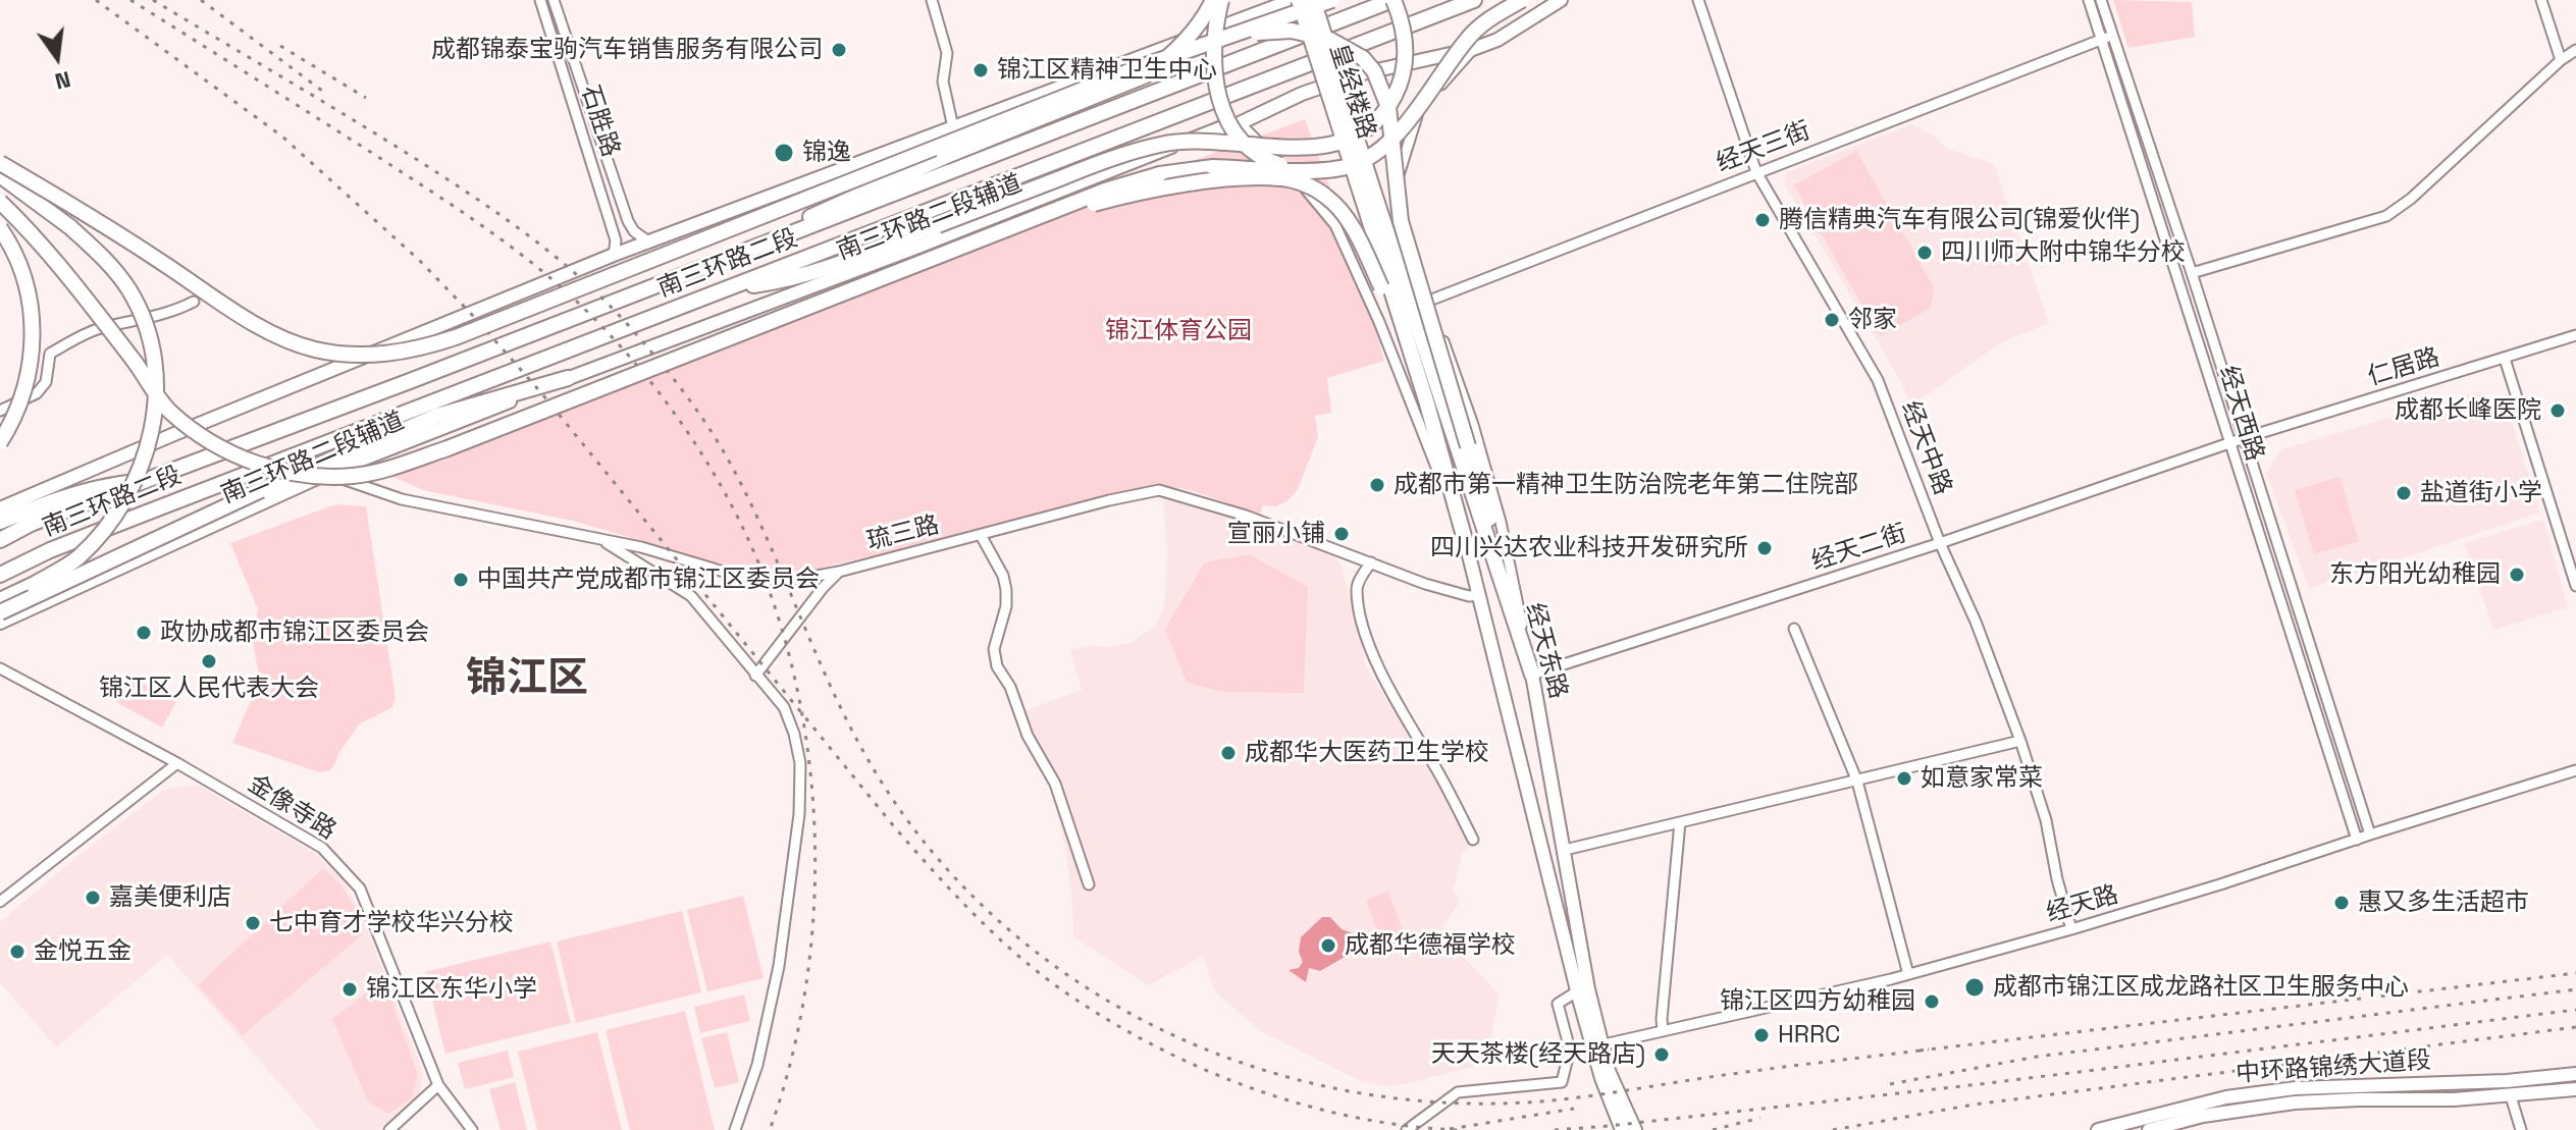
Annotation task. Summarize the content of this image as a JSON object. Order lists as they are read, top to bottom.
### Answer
{
  "streets": {
    "highway": ["皇经楼路", "南三环路二段", "经天东路"],
    "main road": ["南三环路二段辅道", "中环路锦绣大道段"],
    "street": [
      "石胜路",
      "经天三街",
      "仁居路",
      "经天西路",
      "经天中路",
      "琉三路",
      "经天二街",
      "金像寺路",
      "经天路"
    ]
  },
  "crossings": [
    ["皇经楼路", "经天东路"],
    ["经天三街", "经天西路"],
    ["经天三街", "经天中路"],
    ["南三环路二段辅道", "琉三路"],
    ["仁居路", "经天西路"],
    ["仁居路", "经天二街"],
    ["经天西路", "经天二街"],
    ["经天西路", "经天路"],
    ["经天中路", "经天二街"],
    ["经天中路", "经天路"],
    ["琉三路", "经天东路"],
    ["经天二街", "经天东路"],
    ["经天东路", "经天路"]
  ],
  "districts": ["锦江区"],
  "parks": ["锦江体育公园"],
  "places": [
    "成都锦泰宝驹汽车销售服务有限公司",
    "锦江区精神卫生中心",
    "锦逸",
    "腾信精典汽车有限公司(锦爱伙伴)",
    "四川师大附中锦华分校",
    "邻家",
    "成都长峰医院",
    "成都市第一精神卫生防治院老年第二住院部",
    "盐道街小学",
    "宣丽小铺",
    "四川兴达农业科技开发研究所",
    "东方阳光幼稚园",
    "中国共产党成都市锦江区委员会",
    "政协成都市锦江区委员会",
    "锦江区人民代表大会",
    "成都华大医药卫生学校",
    "如意家常菜",
    "嘉美便利店",
    "惠又多生活超市",
    "七中育才学校华兴分校",
    "成都华德福学校",
    "金悦五金",
    "成都市锦江区成龙路社区卫生服务中心",
    "锦江区东华小学",
    "锦江区四方幼稚园",
    "HRRC",
    "天天茶楼(经天路店)"
  ],
  "north": "bottom"
}
